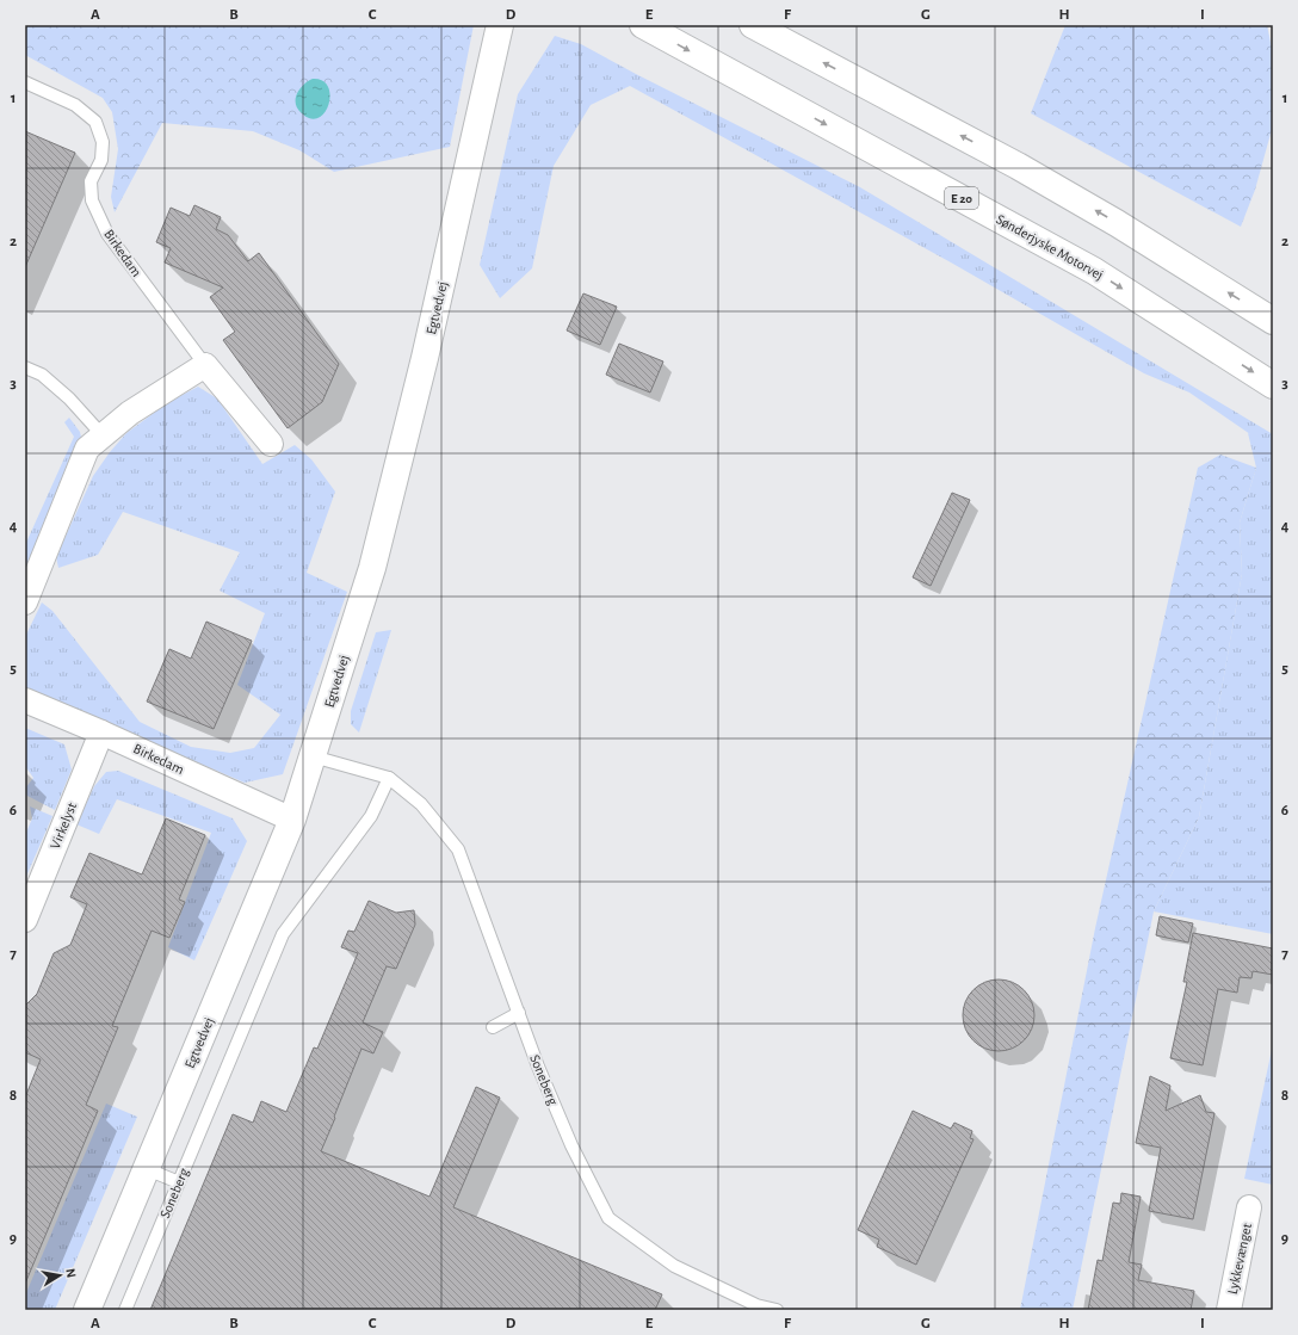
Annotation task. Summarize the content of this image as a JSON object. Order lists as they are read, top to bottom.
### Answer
{
  "streets": {
    "main road": ["E 20", "Sønderjyske Motorvej", "Egtvedvej"],
    "street": ["Birkedam", "Virkelyst", "Lykkevænget"],
    "lane": ["Soneberg"]
  },
  "crossings": [
    ["Birkedam", "Egtvedvej"],
    ["Birkedam", "Virkelyst"],
    ["Egtvedvej", "Soneberg"]
  ],
  "north": "right",
  "grid": {
    "columns": [
      "A",
      "B",
      "C",
      "D",
      "E",
      "F",
      "G",
      "H",
      "I"
    ],
    "rows": [
      "1",
      "2",
      "3",
      "4",
      "5",
      "6",
      "7",
      "8",
      "9"
    ]
  }
}
